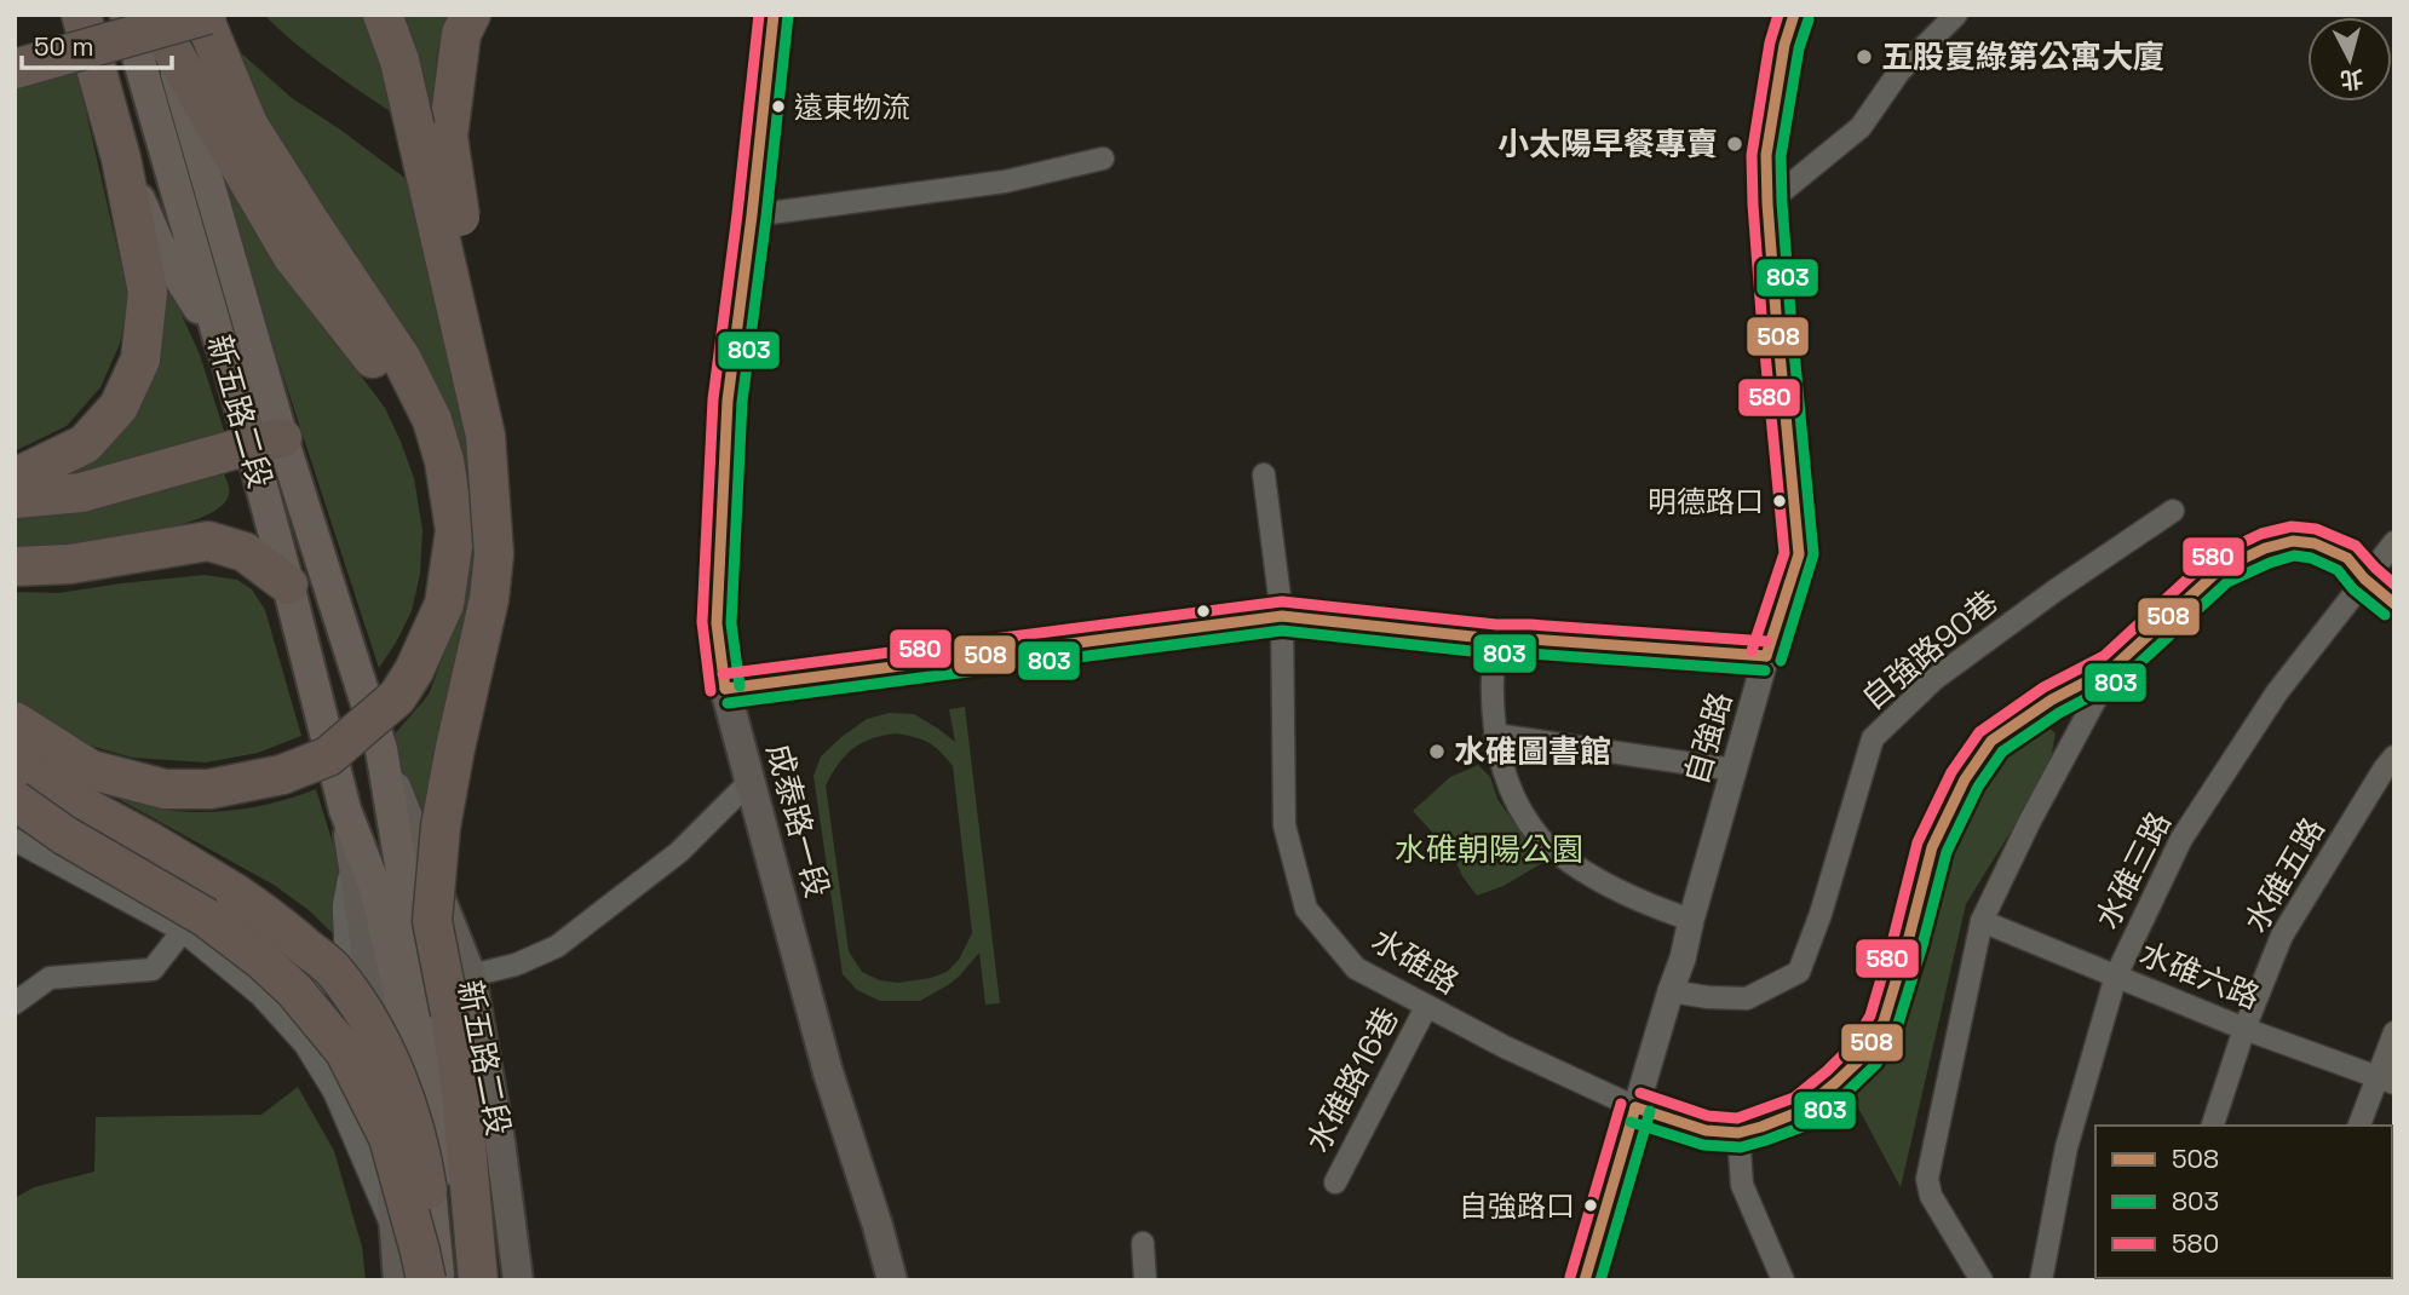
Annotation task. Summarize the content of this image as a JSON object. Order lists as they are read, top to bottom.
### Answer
{
  "streets": {
    "main road": ["新五路二段", "成泰路一段"],
    "street": [
      "自強路90巷",
      "自強路",
      "水碓三路",
      "水碓五路",
      "水碓路",
      "水碓六路",
      "水碓路16巷"
    ]
  },
  "crossings": [
    ["自強路90巷", "自強路"],
    ["自強路", "水碓路"],
    ["水碓三路", "水碓六路"],
    ["水碓五路", "水碓六路"],
    ["水碓路", "水碓路16巷"]
  ],
  "parks": ["水碓朝陽公園"],
  "places": [
    "五股夏綠第公寓大廈",
    "遠東物流",
    "小太陽早餐專賣",
    "明德路口",
    "水碓圖書館",
    "自強路口"
  ],
  "lines": ["transit line 508", "transit line 580", "transit line 803"],
  "legend": ["508", "803", "580"],
  "scale_bar": "50 m",
  "north": "bottom"
}
